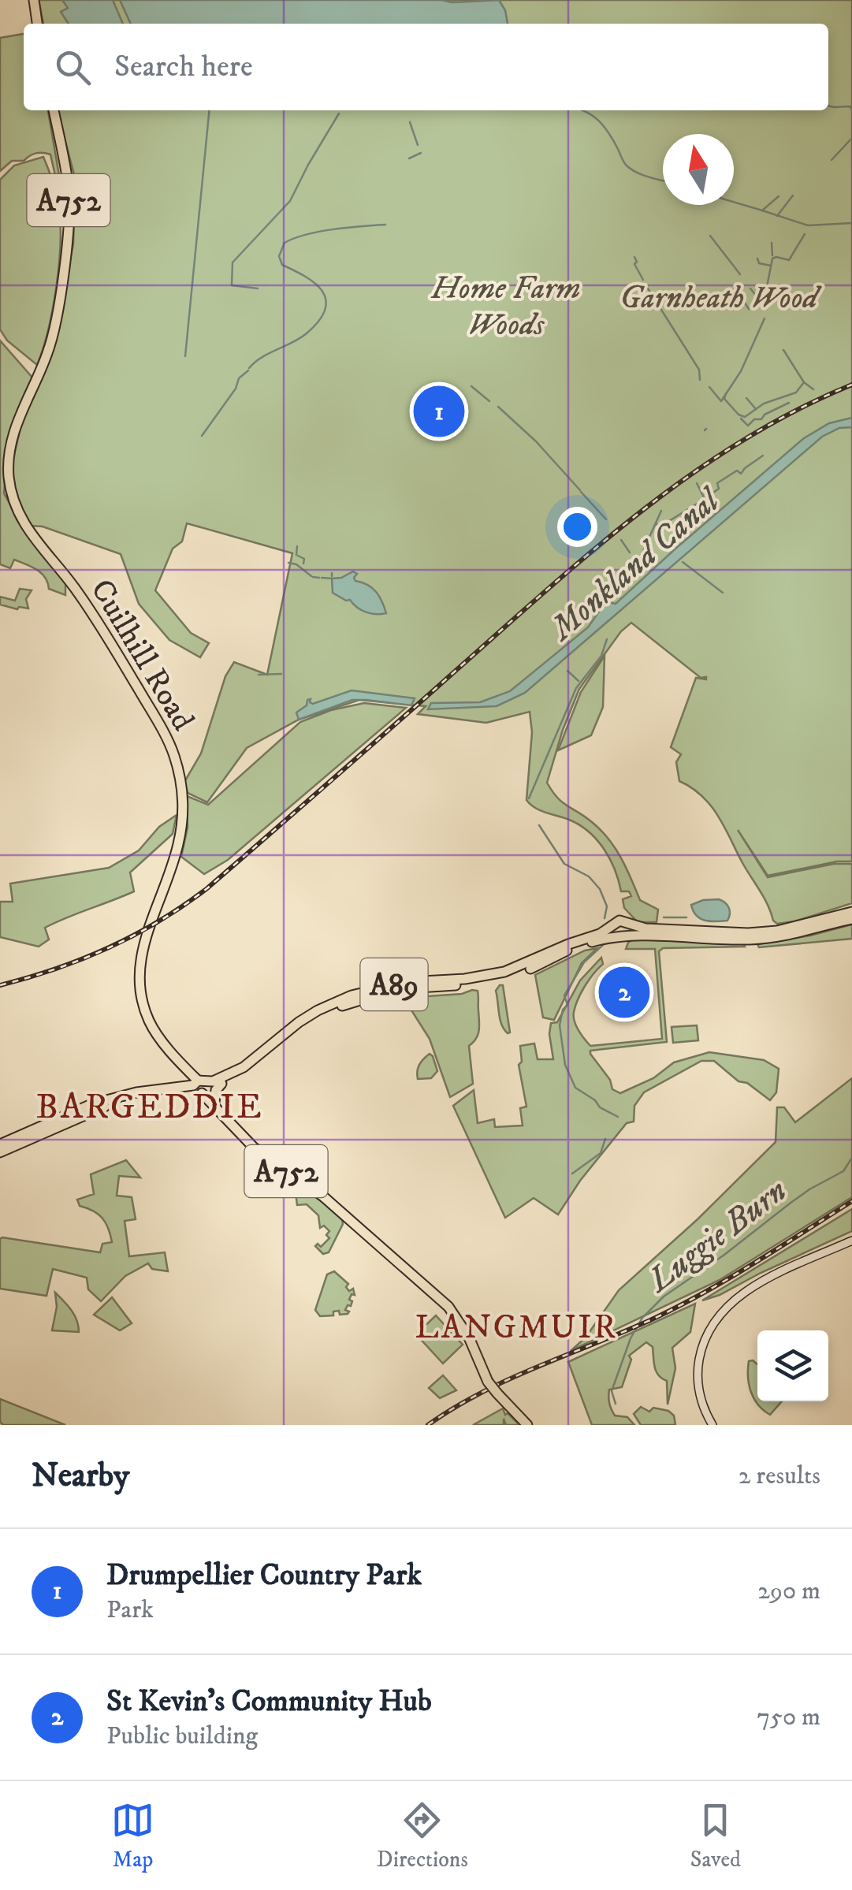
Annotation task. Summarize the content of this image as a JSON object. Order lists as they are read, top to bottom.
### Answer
{
  "streets": {
    "main road": ["A752", "Cuilhill Road", "A89"]
  },
  "crossings": [
    ["A752", "Cuilhill Road"],
    ["A752", "A89"]
  ],
  "districts": ["BARGEDDIE", "LANGMUIR"],
  "water": ["Monkland Canal", "Luggie Burn"],
  "parks": ["Home Farm Woods", "Garnheath Wood"],
  "north": "top",
  "page": {
    "search": "Search here",
    "pins": ["1", "2"],
    "heading": ["Nearby", "2 results"],
    "list": [
      {
        "mark": "1",
        "name": "Drumpellier Country Park",
        "note": "Park",
        "value": "290 m"
      },
      {
        "mark": "2",
        "name": "St Kevin's Community Hub",
        "note": "Public building",
        "value": "750 m"
      }
    ],
    "nav": ["Map", "Directions", "Saved"]
  }
}
